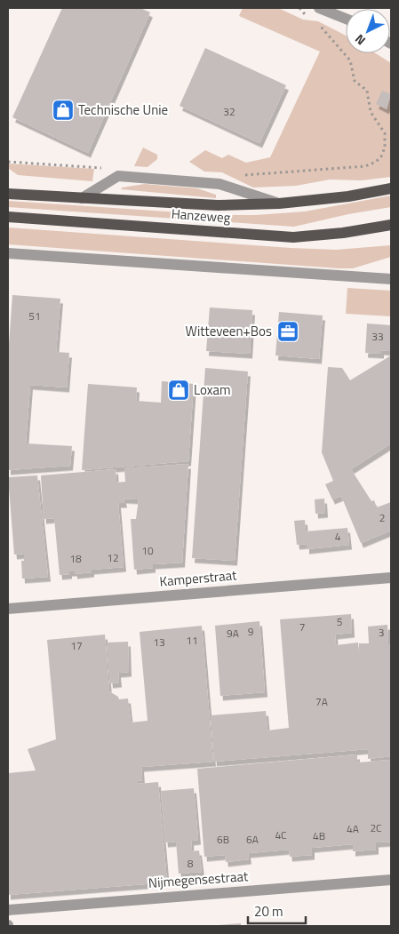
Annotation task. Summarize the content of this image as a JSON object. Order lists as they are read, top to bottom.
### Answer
{
  "streets": {
    "main road": ["Hanzeweg"],
    "street": ["Kamperstraat", "Nijmegensestraat"]
  },
  "places": {
    "shop": ["Technische Unie", "Loxam"],
    "office": ["Witteveen+Bos"]
  },
  "house_numbers": [
    "32",
    "51",
    "33",
    "2",
    "4",
    "10",
    "12",
    "18",
    "5",
    "7",
    "9",
    "3",
    "9A",
    "11",
    "13",
    "17",
    "7A",
    "2C",
    "4A",
    "4C",
    "4B",
    "6B",
    "6A",
    "8"
  ],
  "scale_bar": "20 m",
  "north": "bottom left"
}
